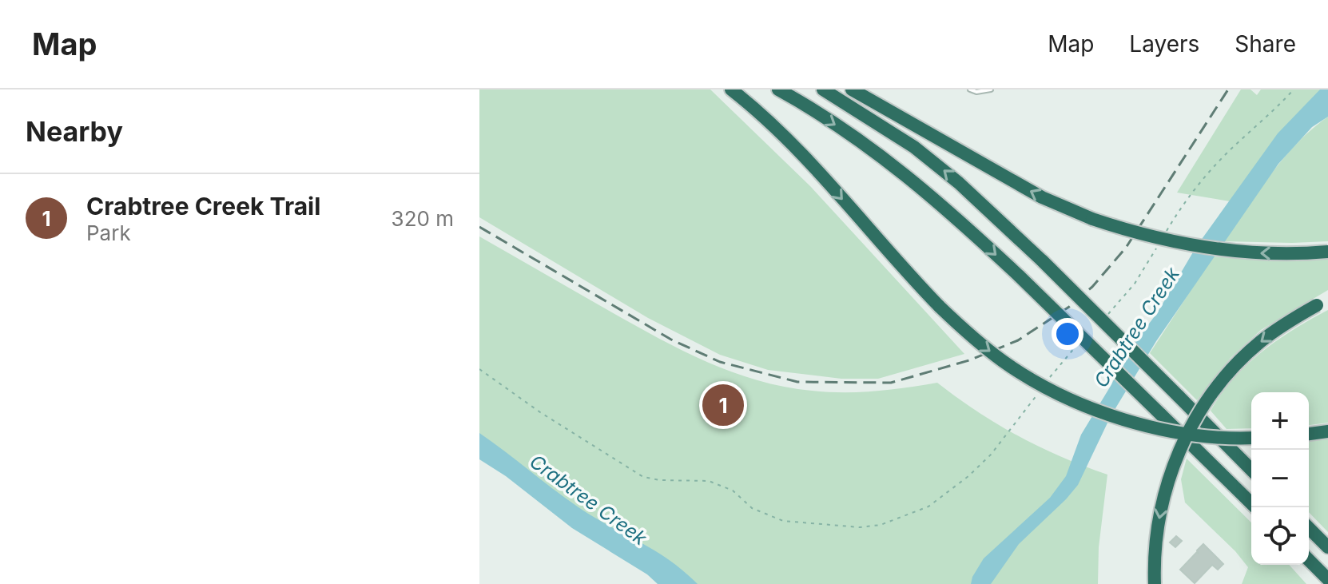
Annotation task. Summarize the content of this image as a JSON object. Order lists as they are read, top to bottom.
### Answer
{
  "water": ["Crabtree Creek"],
  "page": {
    "header": "Map",
    "nav": ["Map", "Layers", "Share"],
    "heading": "Nearby",
    "list": [
      {
        "mark": "1",
        "name": "Crabtree Creek Trail",
        "note": "Park",
        "value": "320 m"
      }
    ],
    "pins": "1",
    "map_buttons": ["+", "−"]
  }
}
